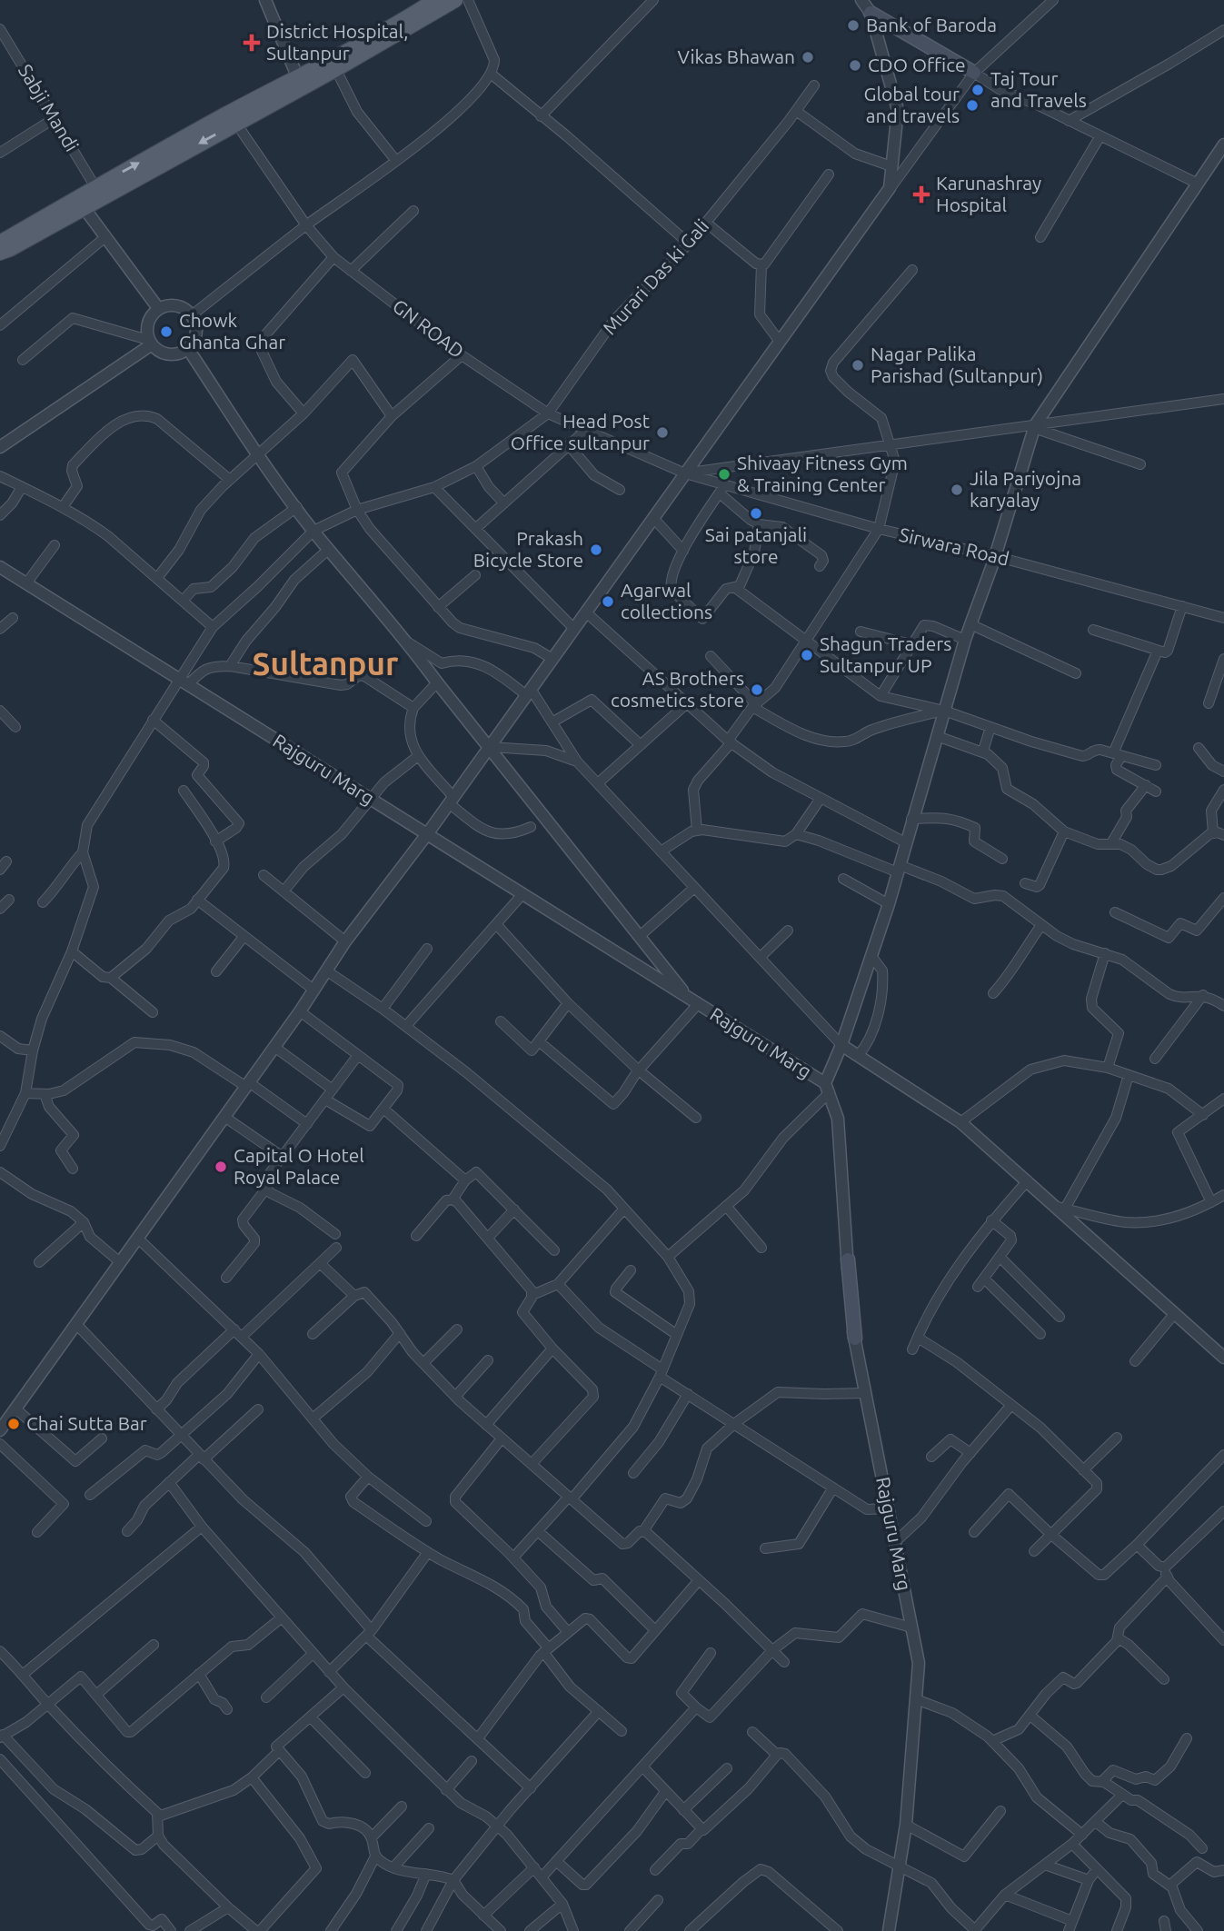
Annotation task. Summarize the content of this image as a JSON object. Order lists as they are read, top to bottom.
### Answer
{
  "streets": {
    "street": [
      "Sabji Mandi",
      "Murari Das ki Gali",
      "GN ROAD",
      "Sirwara Road",
      "Rajguru Marg"
    ]
  },
  "crossings": [
    ["Murari Das ki Gali", "GN ROAD"],
    ["Murari Das ki Gali", "Rajguru Marg"],
    ["GN ROAD", "Sirwara Road"]
  ],
  "districts": ["Sultanpur"],
  "places": {
    "other": [
      "Bank of Baroda",
      "Vikas Bhawan",
      "CDO Office",
      "Taj Tour and Travels",
      "Global tour and travels",
      "Chowk Ghanta Ghar",
      "Nagar Palika Parishad (Sultanpur)",
      "Head Post Office sultanpur",
      "Shivaay Fitness Gym & Training Center",
      "Jila Pariyojna karyalay",
      "Sai patanjali store",
      "Prakash Bicycle Store",
      "Agarwal collections",
      "Shagun Traders Sultanpur UP",
      "AS Brothers cosmetics store",
      "Capital O Hotel Royal Palace",
      "Chai Sutta Bar"
    ],
    "health": ["District Hospital, Sultanpur", "Karunashray Hospital"]
  }
}
